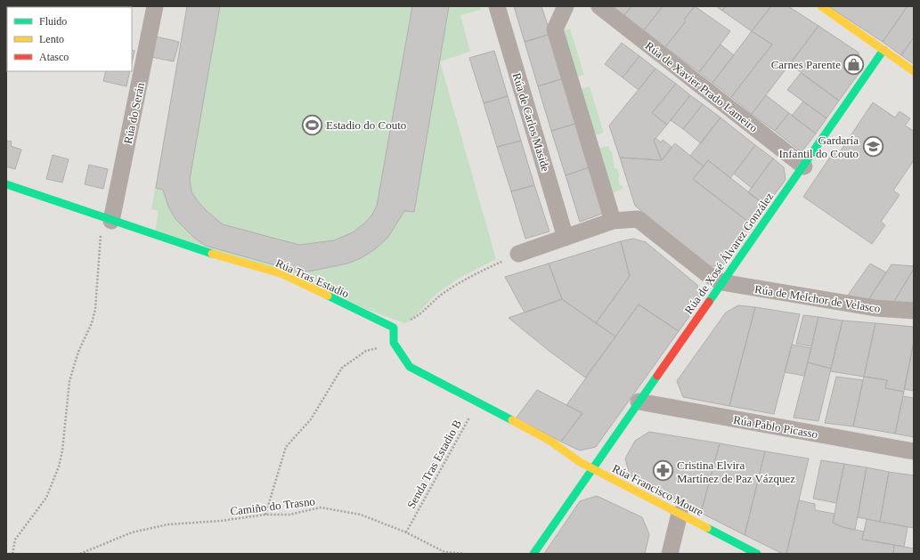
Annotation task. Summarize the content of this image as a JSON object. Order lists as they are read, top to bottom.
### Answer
{
  "streets": {
    "street": [
      "Rúa de Xavier Prado Lameiro",
      "Rúa do Serán",
      "Rúa de Carlos Maside",
      "Rúa de Xosé Álvarez González",
      "Rúa Tras Estadio",
      "Rúa de Melchor de Velasco",
      "Rúa Pablo Picasso",
      "Rúa Francisco Moure"
    ],
    "path": ["Senda Tras Estadio B", "Camiño do Trasno"]
  },
  "crossings": [
    ["Rúa de Xavier Prado Lameiro", "Rúa de Xosé Álvarez González"],
    ["Rúa do Serán", "Rúa Tras Estadio"],
    ["Rúa de Xosé Álvarez González", "Rúa de Melchor de Velasco"],
    ["Rúa de Xosé Álvarez González", "Rúa Pablo Picasso"],
    ["Rúa de Xosé Álvarez González", "Rúa Francisco Moure"],
    ["Senda Tras Estadio B", "Rúa Francisco Moure"],
    ["Senda Tras Estadio B", "Camiño do Trasno"]
  ],
  "places": {
    "shop": ["Carnes Parente"],
    "sports": ["Estadio do Couto"],
    "school or university": ["Gardaría Infantil do Couto"],
    "pharmacy": ["Cristina Elvira Martínez de Paz Vázquez"]
  },
  "legend": ["Fluido", "Lento", "Atasco"]
}
